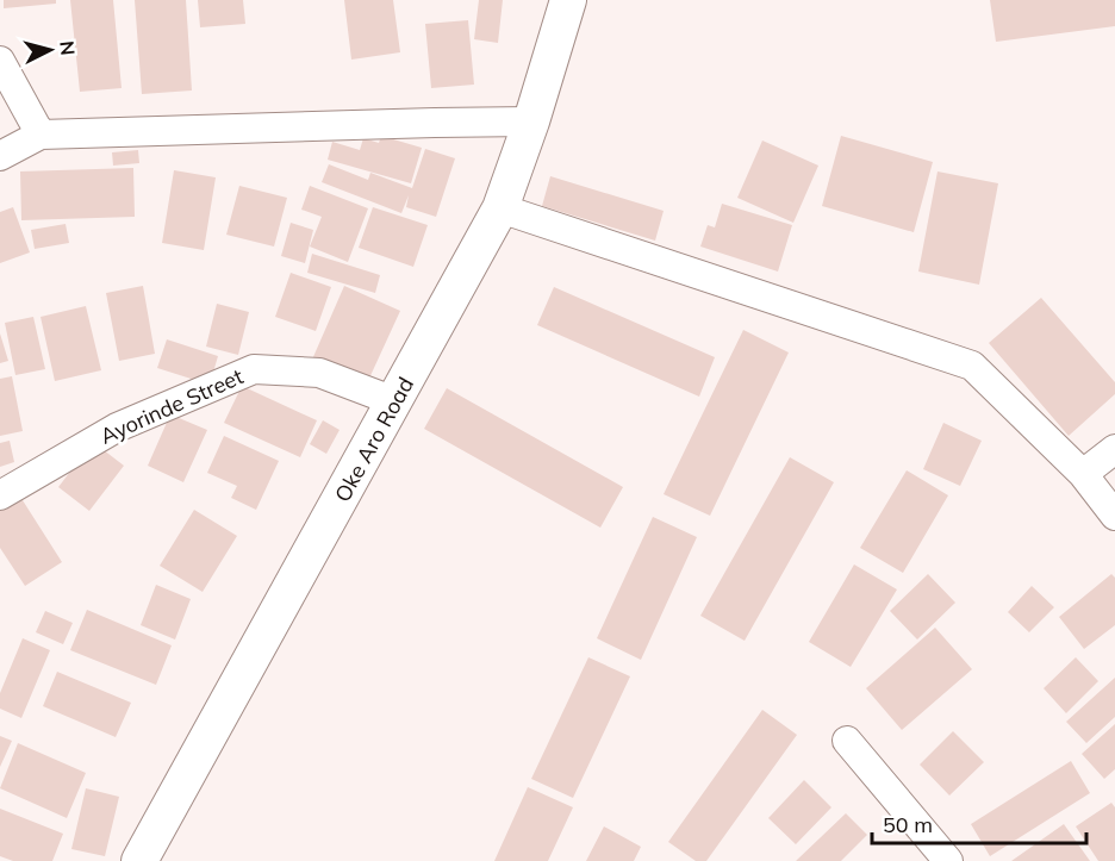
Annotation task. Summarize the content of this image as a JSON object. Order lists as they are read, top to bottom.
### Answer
{
  "streets": {
    "main road": ["Oke Aro Road"],
    "street": ["Ayorinde Street"]
  },
  "crossings": [
    ["Ayorinde Street", "Oke Aro Road"]
  ],
  "scale_bar": "50 m",
  "north": "right"
}
